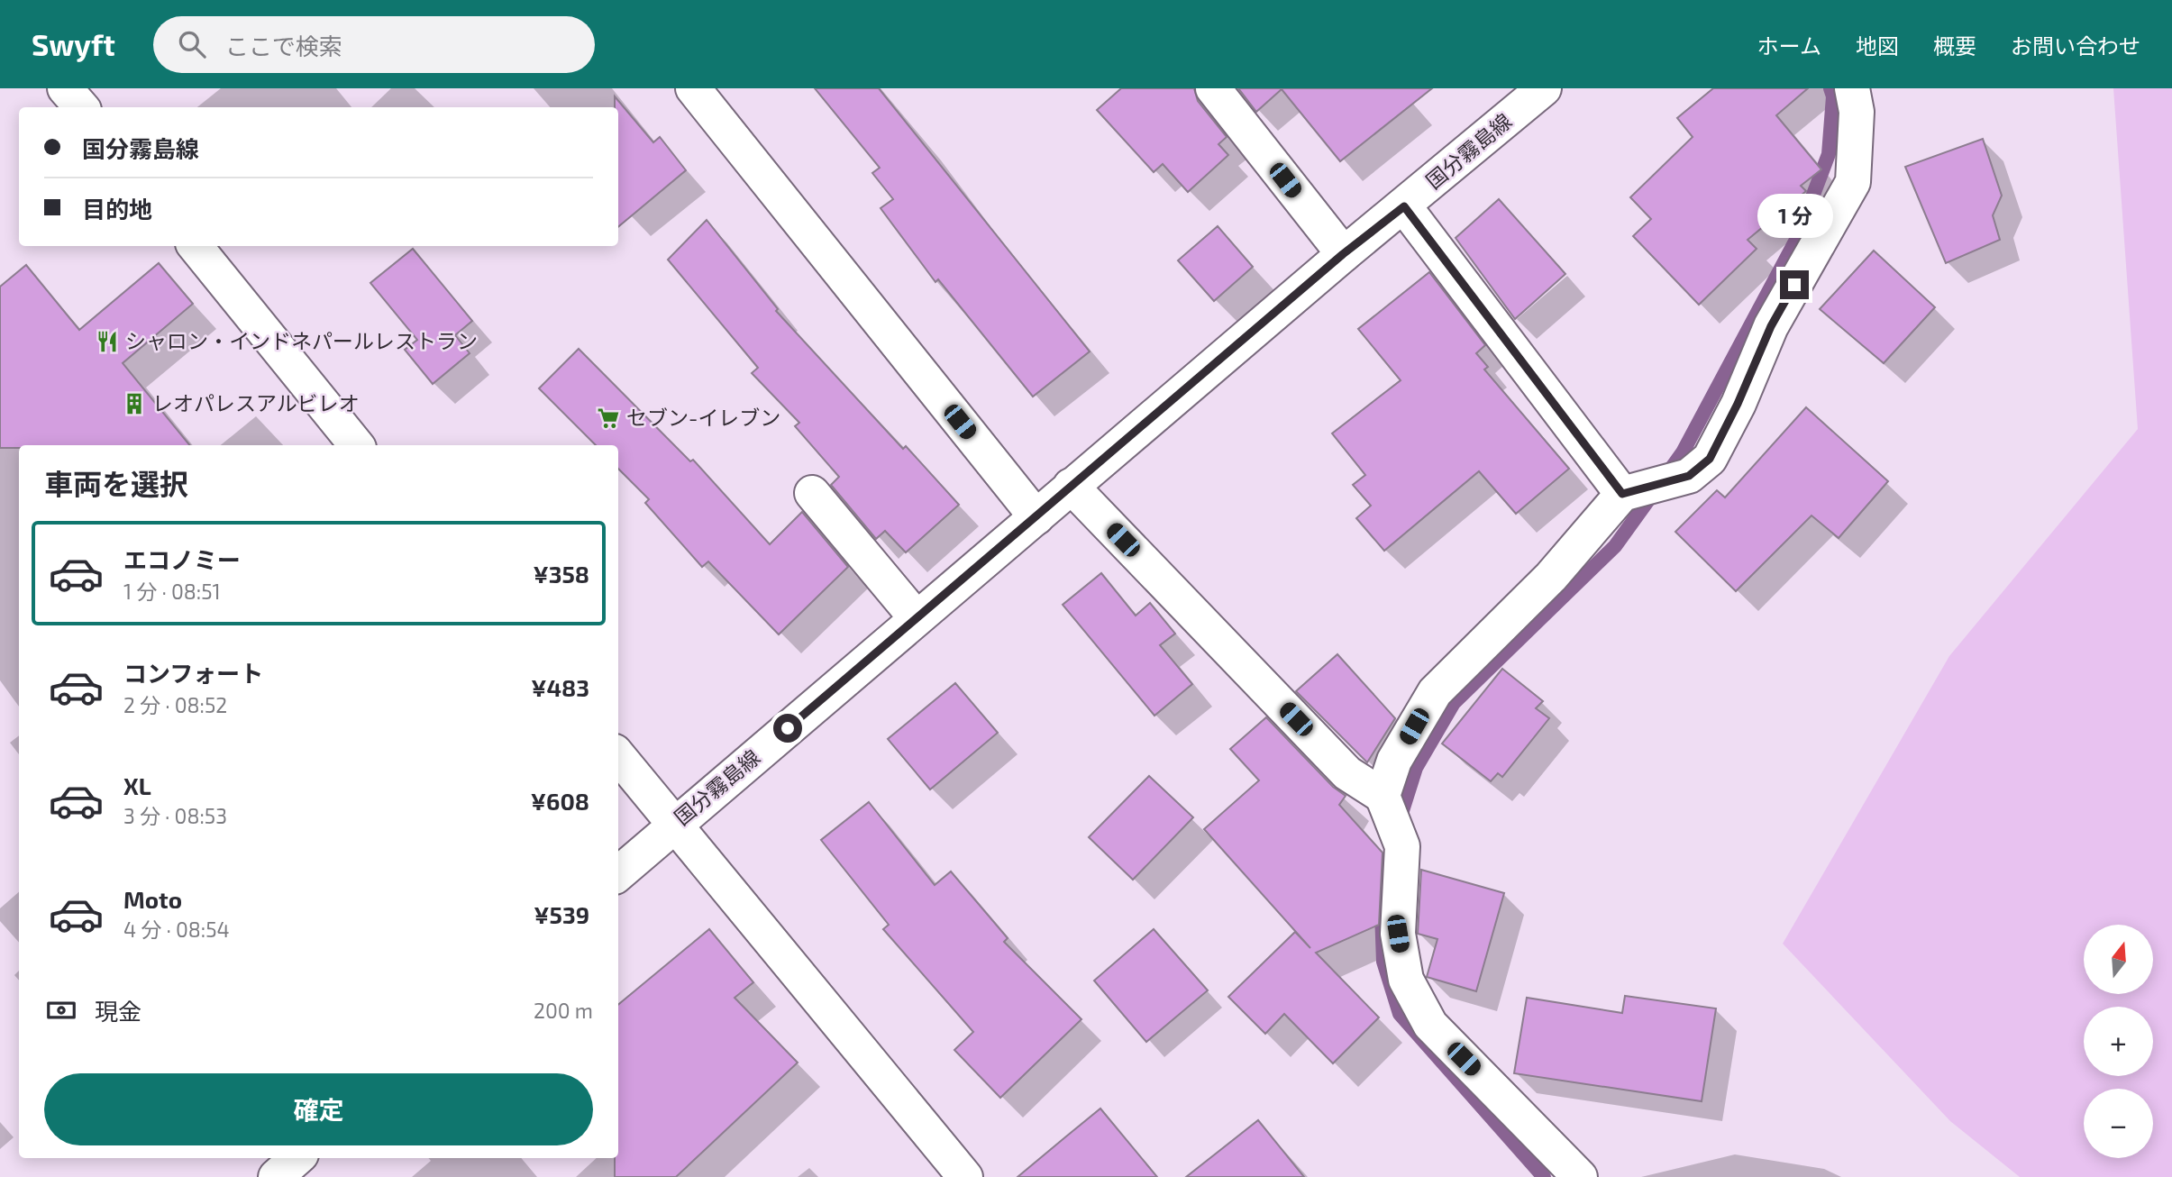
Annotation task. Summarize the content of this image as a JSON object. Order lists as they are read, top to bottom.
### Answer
{
  "streets": {
    "street": ["国分霧島線"]
  },
  "places": {
    "restaurant": ["シャロン・インドネパールレストラン"],
    "building": ["レオパレスアルビレオ"],
    "supermarket": ["セブン-イレブン"]
  },
  "north": "top",
  "page": {
    "header": "Swyft",
    "search": "ここで検索",
    "nav": [
      "ホーム",
      "地図",
      "概要",
      "お問い合わせ"
    ],
    "banner": ["国分霧島線", "目的地"],
    "bubble": "1 分",
    "heading": "車両を選択",
    "list": [
      {
        "name": "エコノミー",
        "note": "1 分 · 08:51",
        "value": "¥358"
      },
      {
        "name": "コンフォート",
        "note": "2 分 · 08:52",
        "value": "¥483"
      },
      {
        "name": "XL",
        "note": "3 分 · 08:53",
        "value": "¥608"
      },
      {
        "name": "Moto",
        "note": "4 分 · 08:54",
        "value": "¥539"
      }
    ],
    "map_buttons": ["+", "−"],
    "pay": ["現金", "200 m"],
    "buttons": "確定"
  }
}
